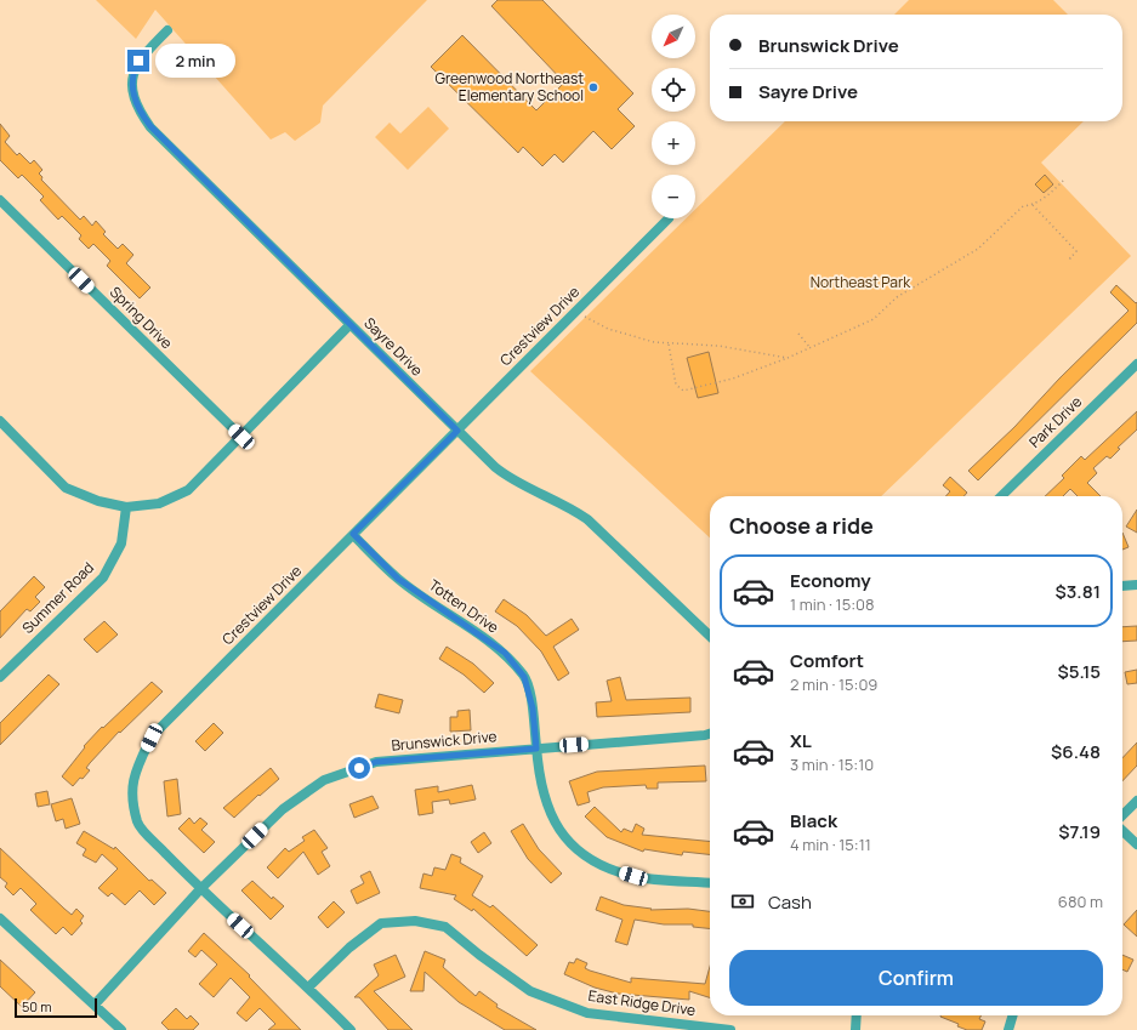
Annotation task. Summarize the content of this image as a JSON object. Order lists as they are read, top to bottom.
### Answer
{
  "streets": {
    "street": [
      "Spring Drive",
      "Crestview Drive",
      "Sayre Drive",
      "Park Drive",
      "Summer Road",
      "Totten Drive",
      "Brunswick Drive",
      "East Ridge Drive"
    ]
  },
  "crossings": [
    ["Crestview Drive", "Sayre Drive"],
    ["Crestview Drive", "Totten Drive"],
    ["Crestview Drive", "Brunswick Drive"],
    ["Crestview Drive", "East Ridge Drive"],
    ["Totten Drive", "Brunswick Drive"]
  ],
  "parks": ["Northeast Park"],
  "places": ["Greenwood Northeast Elementary School"],
  "scale_bar": "50 m",
  "north": "bottom left",
  "page": {
    "map_buttons": ["+", "−"],
    "banner": ["Brunswick Drive", "Sayre Drive"],
    "bubble": "2 min",
    "heading": "Choose a ride",
    "list": [
      {
        "name": "Economy",
        "note": "1 min · 15:08",
        "value": "$3.81"
      },
      {
        "name": "Comfort",
        "note": "2 min · 15:09",
        "value": "$5.15"
      },
      {
        "name": "XL",
        "note": "3 min · 15:10",
        "value": "$6.48"
      },
      {
        "name": "Black",
        "note": "4 min · 15:11",
        "value": "$7.19"
      }
    ],
    "pay": ["Cash", "680 m"],
    "buttons": "Confirm",
    "scale": "50 m"
  }
}
